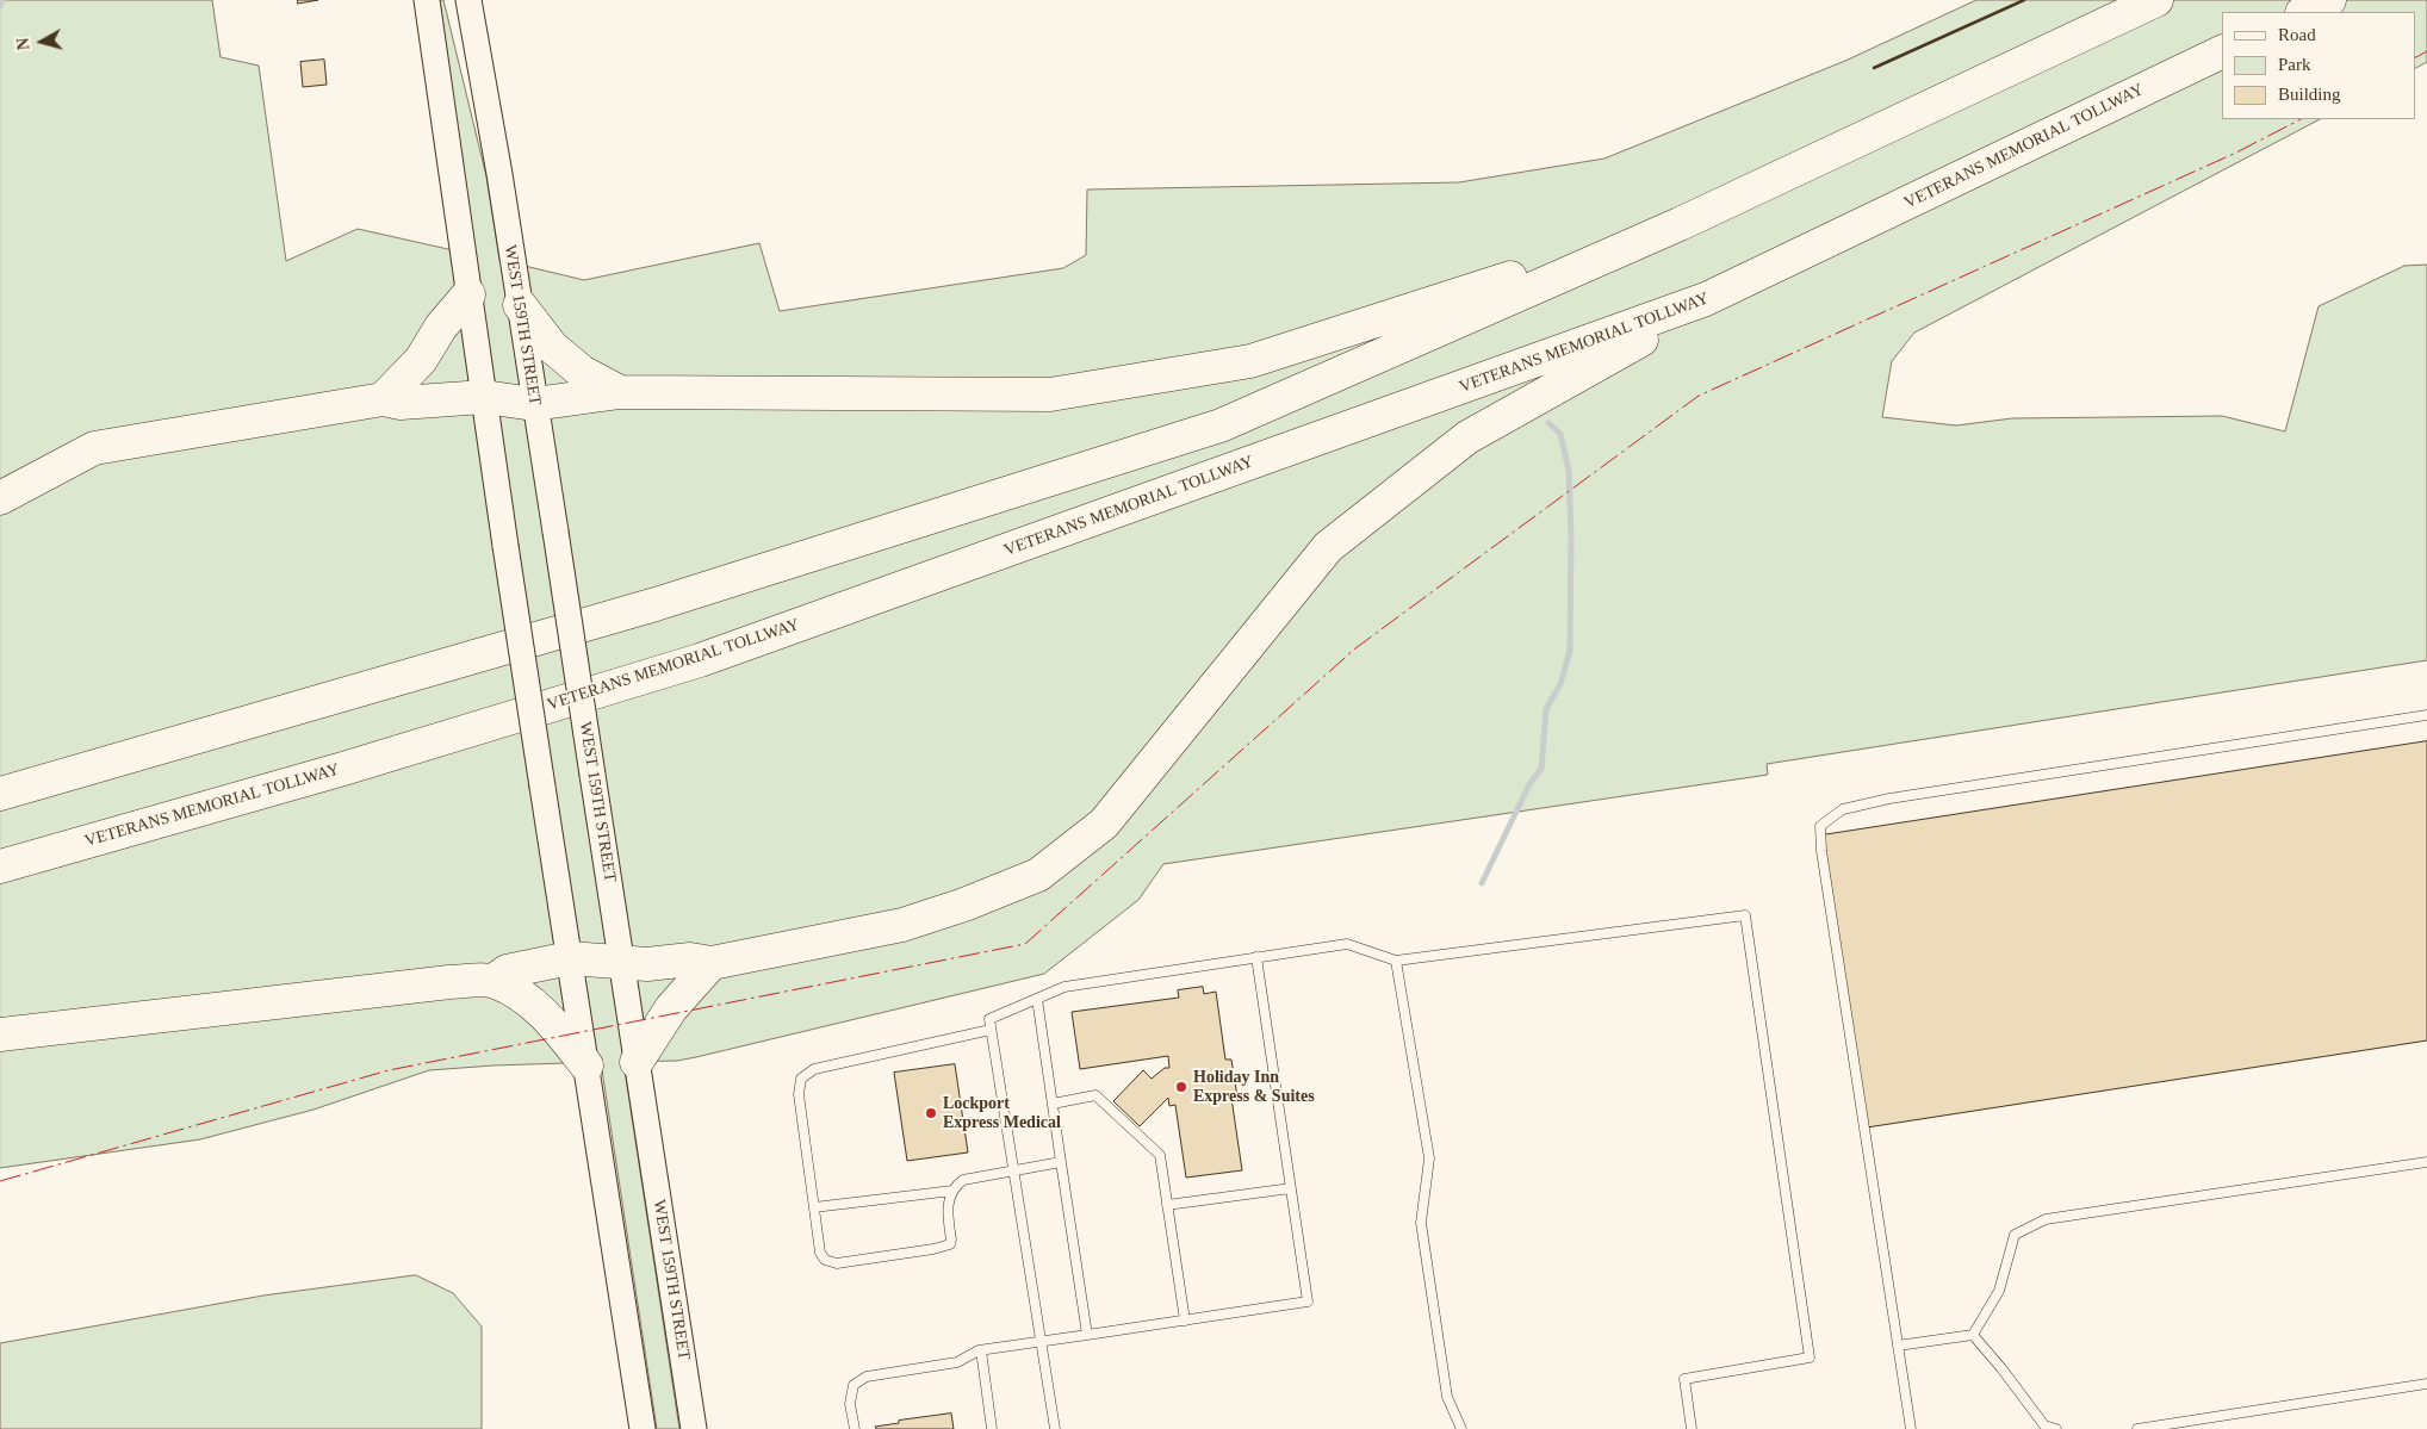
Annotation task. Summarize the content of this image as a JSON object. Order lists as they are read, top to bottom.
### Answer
{
  "streets": {
    "highway": ["VETERANS MEMORIAL TOLLWAY"],
    "main road": ["WEST 159TH STREET"]
  },
  "places": ["Holiday Inn Express & Suites", "Lockport Express Medical"],
  "legend": ["Road", "Park", "Building"],
  "north": "left"
}
